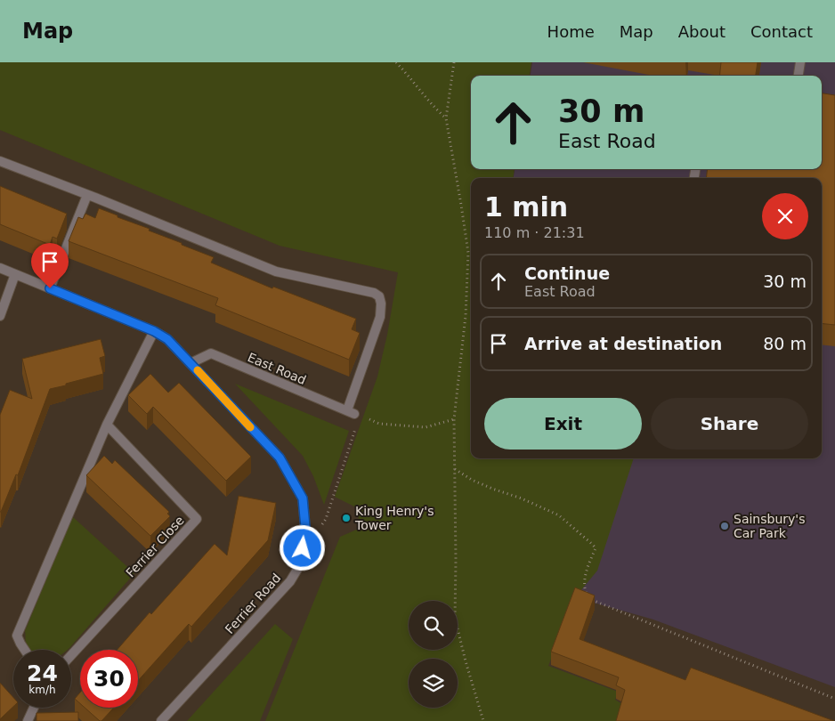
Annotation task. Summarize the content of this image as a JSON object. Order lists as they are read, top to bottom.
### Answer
{
  "streets": {
    "street": ["East Road", "Ferrier Close", "Ferrier Road"]
  },
  "crossings": [
    ["East Road", "Ferrier Road"]
  ],
  "places": ["King Henry's Tower", "Sainsbury's Car Park"],
  "page": {
    "header": "Map",
    "nav": [
      "Home",
      "Map",
      "About",
      "Contact"
    ],
    "turn": ["30 m", "East Road"],
    "heading": ["1 min", "110 m · 21:31"],
    "list": [
      {
        "name": "Continue",
        "note": "East Road",
        "value": "30 m"
      },
      {
        "name": "Arrive at destination",
        "value": "80 m"
      }
    ],
    "buttons": ["Exit", "Share"],
    "speed": "24 km/h",
    "limit": "30"
  }
}
